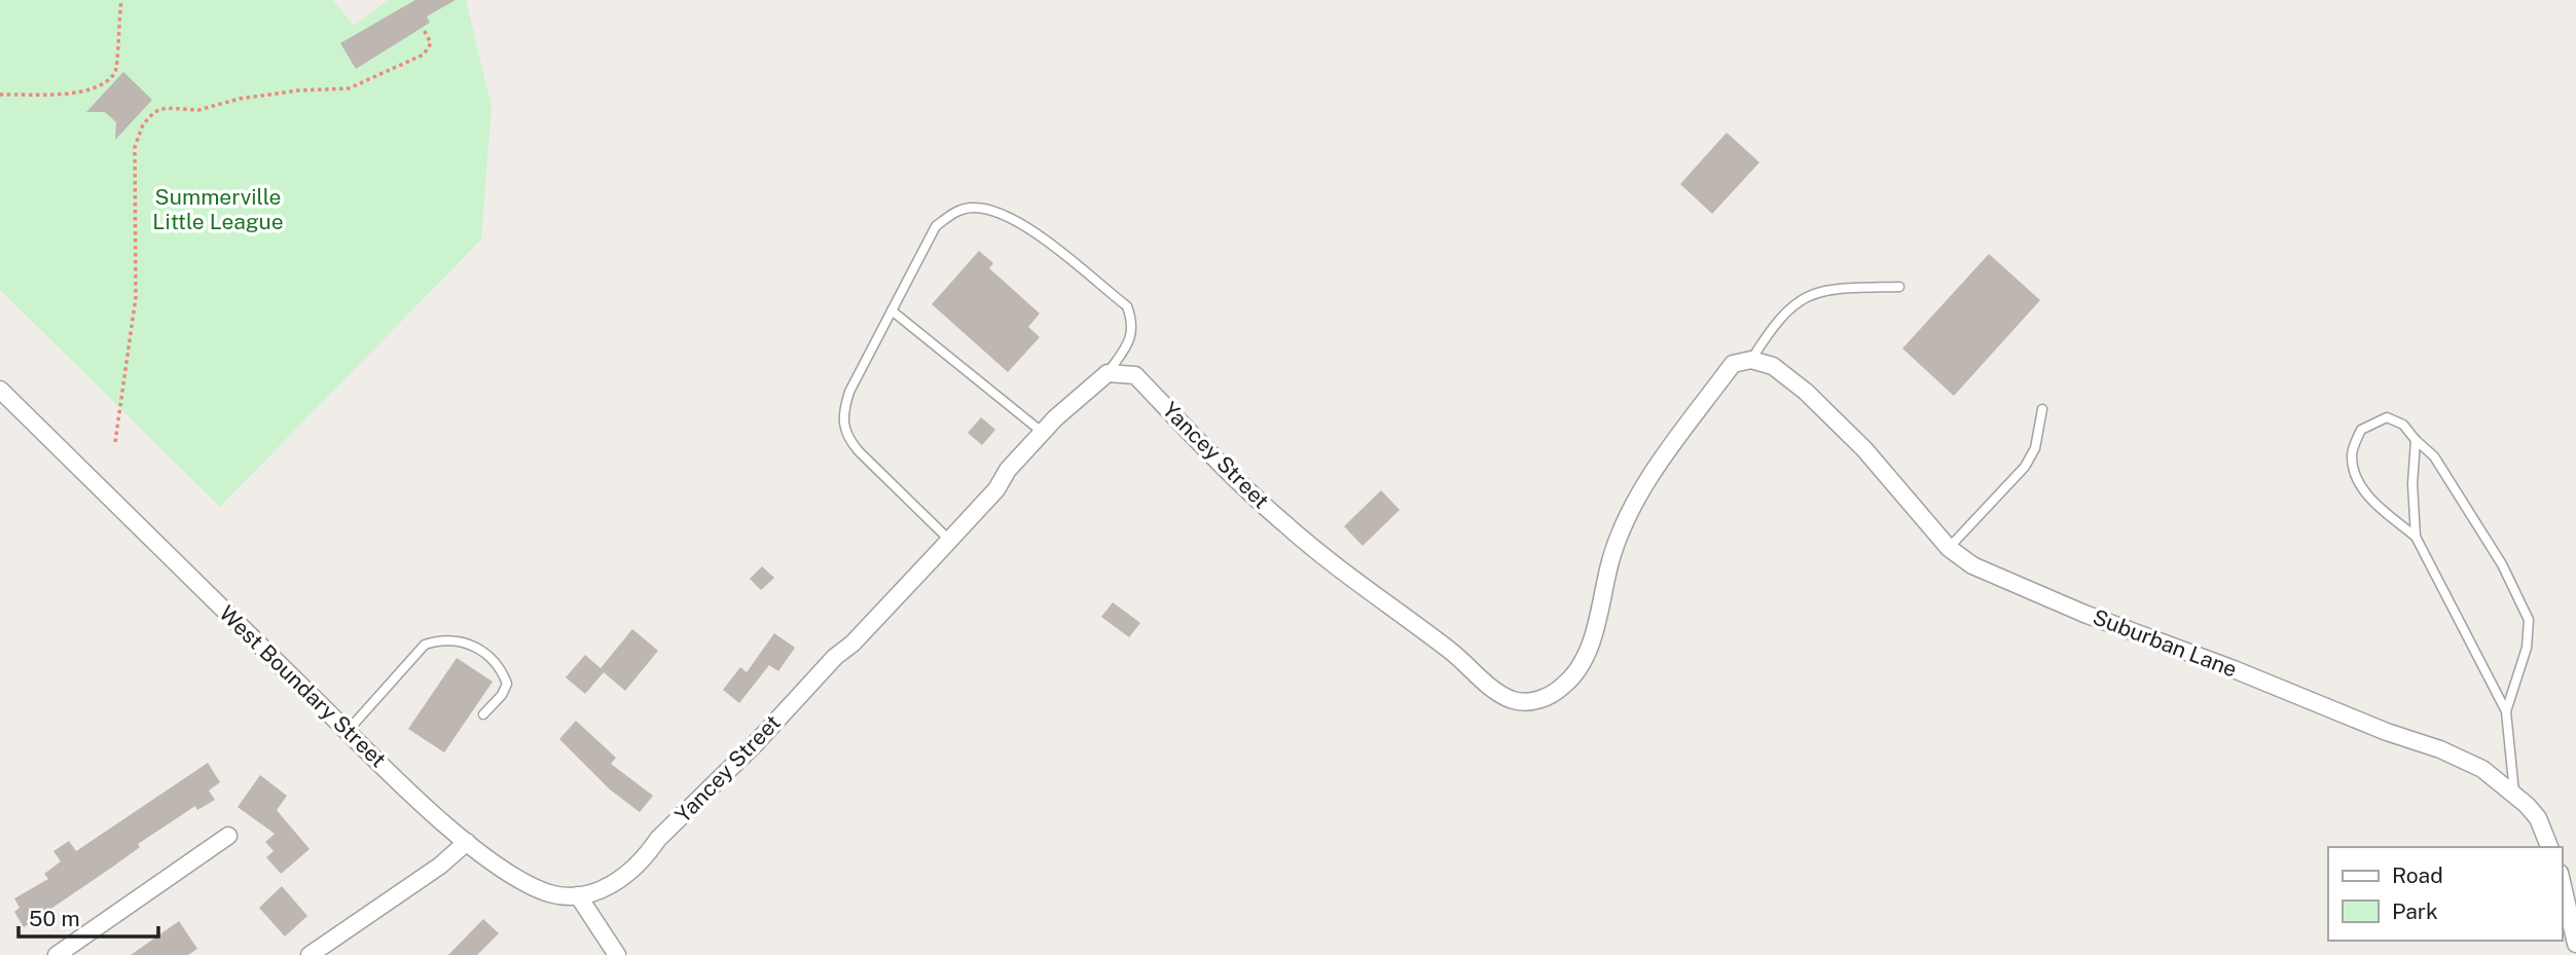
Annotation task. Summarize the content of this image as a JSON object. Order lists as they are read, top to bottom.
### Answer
{
  "streets": {
    "street": ["Yancey Street", "Suburban Lane", "West Boundary Street"]
  },
  "crossings": [
    ["Yancey Street", "Suburban Lane"],
    ["Yancey Street", "West Boundary Street"]
  ],
  "parks": ["Summerville Little League"],
  "legend": ["Road", "Park"],
  "scale_bar": "50 m"
}
